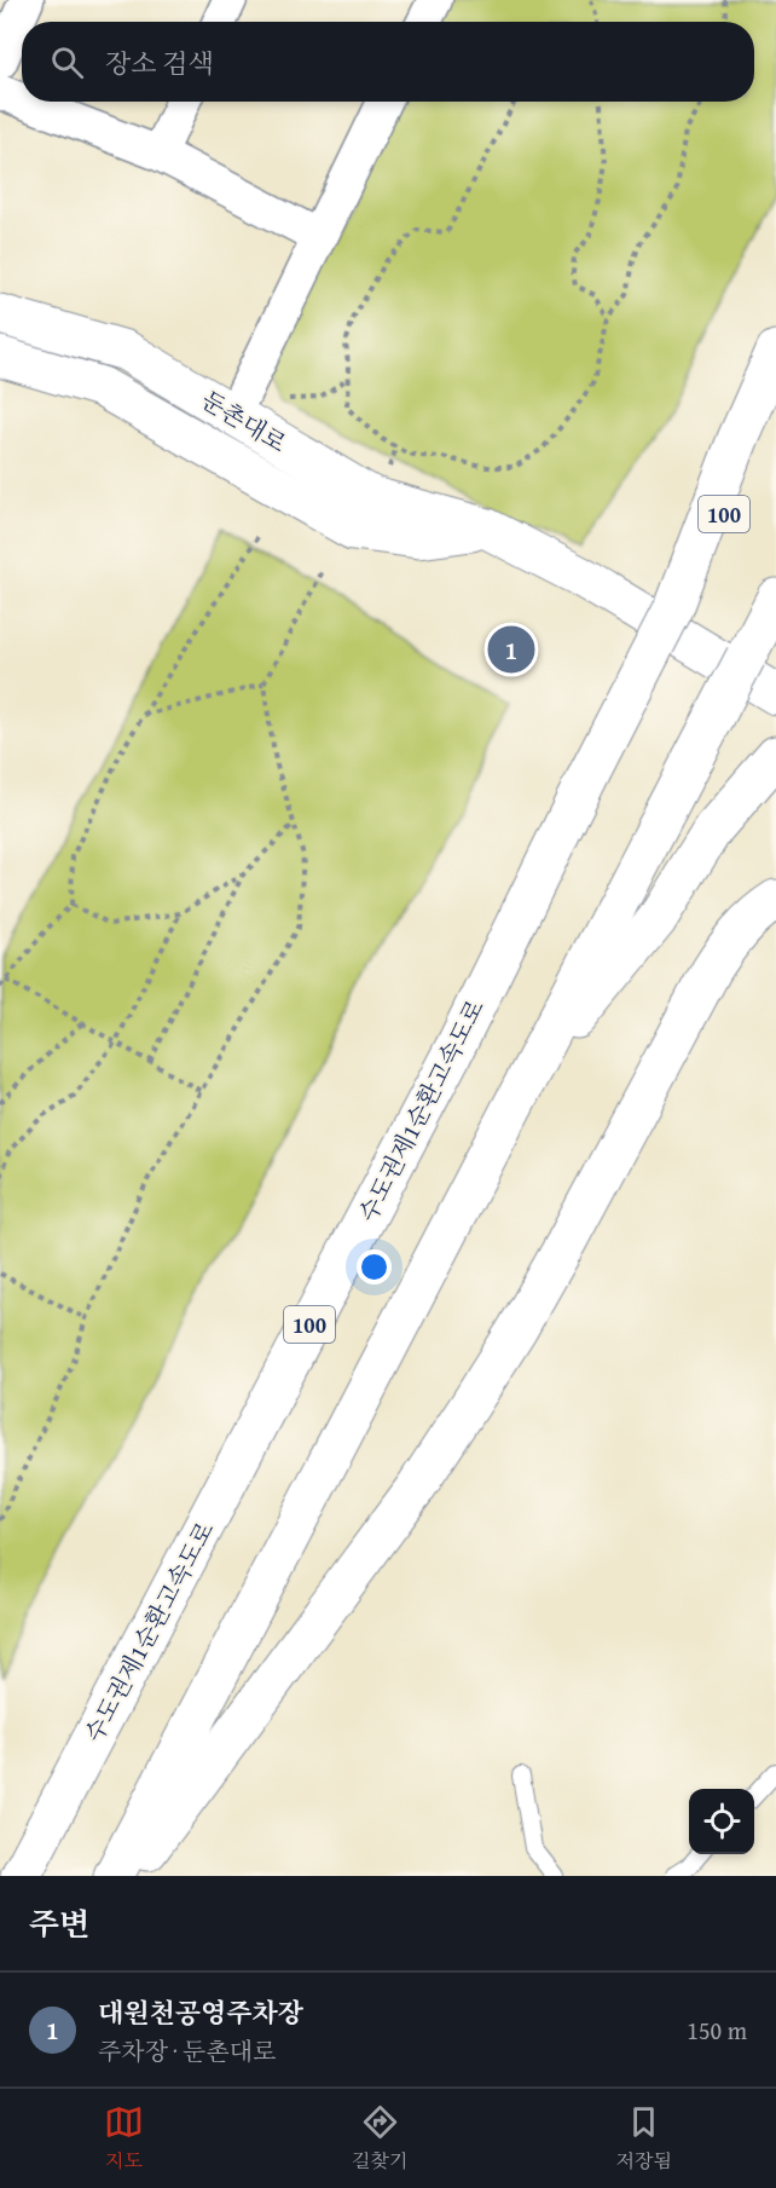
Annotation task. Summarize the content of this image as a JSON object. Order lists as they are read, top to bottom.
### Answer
{
  "streets": {
    "main road": ["둔촌대로", "100", "수도권제1순환고속도로"]
  },
  "page": {
    "search": "장소 검색",
    "pins": "1",
    "heading": "주변",
    "list": [
      {
        "mark": "1",
        "name": "대원천공영주차장",
        "note": "주차장 · 둔촌대로",
        "value": "150 m"
      }
    ],
    "nav": ["지도", "길찾기", "저장됨"]
  }
}
